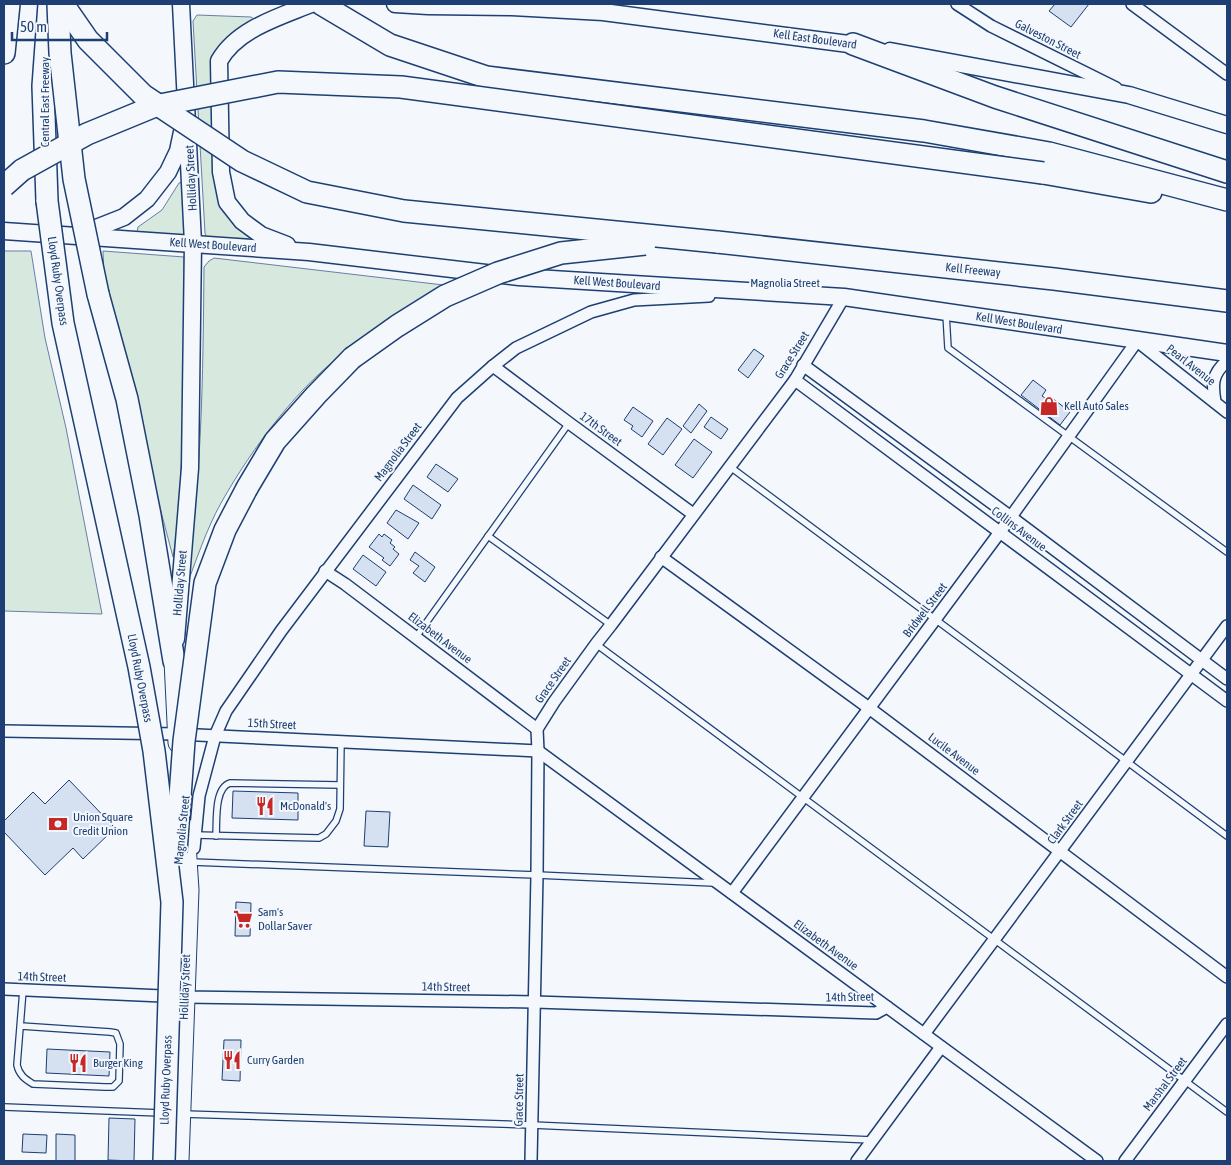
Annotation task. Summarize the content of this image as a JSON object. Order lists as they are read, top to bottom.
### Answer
{
  "streets": {
    "highway": ["Central East Freeway", "Kell Freeway", "Lloyd Ruby Overpass"],
    "main road": ["Kell East Boulevard", "Holliday Street", "Kell West Boulevard"],
    "street": [
      "Galveston Street",
      "Magnolia Street",
      "Grace Street",
      "Pearl Avenue",
      "17th Street",
      "Collins Avenue",
      "Bridwell Street",
      "Elizabeth Avenue",
      "15th Street",
      "Lucile Avenue",
      "Clark Street",
      "14th Street",
      "Marshal Street"
    ]
  },
  "crossings": [
    ["Kell East Boulevard", "Galveston Street"],
    ["Central East Freeway", "Lloyd Ruby Overpass"],
    ["Holliday Street", "Kell West Boulevard"],
    ["Holliday Street", "Magnolia Street"],
    ["Holliday Street", "15th Street"],
    ["Holliday Street", "14th Street"],
    ["Kell West Boulevard", "Magnolia Street"],
    ["Kell West Boulevard", "Grace Street"],
    ["Kell West Boulevard", "Pearl Avenue"],
    ["Kell West Boulevard", "Bridwell Street"],
    ["Magnolia Street", "Grace Street"],
    ["Magnolia Street", "17th Street"],
    ["Magnolia Street", "Elizabeth Avenue"],
    ["Magnolia Street", "15th Street"],
    ["Grace Street", "17th Street"],
    ["Grace Street", "Collins Avenue"],
    ["Grace Street", "Elizabeth Avenue"],
    ["Grace Street", "15th Street"],
    ["Grace Street", "Lucile Avenue"],
    ["Grace Street", "14th Street"],
    ["Pearl Avenue", "Bridwell Street"],
    ["Collins Avenue", "Bridwell Street"],
    ["Collins Avenue", "Clark Street"],
    ["Bridwell Street", "Elizabeth Avenue"],
    ["Bridwell Street", "Lucile Avenue"],
    ["Elizabeth Avenue", "15th Street"],
    ["Elizabeth Avenue", "Clark Street"],
    ["Elizabeth Avenue", "14th Street"],
    ["Lucile Avenue", "Clark Street"]
  ],
  "places": {
    "shop": ["Kell Auto Sales"],
    "restaurant": ["McDonald's", "Curry Garden", "Burger King"],
    "bank": ["Union Square Credit Union"],
    "supermarket": ["Sam's Dollar Saver"]
  },
  "scale_bar": "50 m"
}
